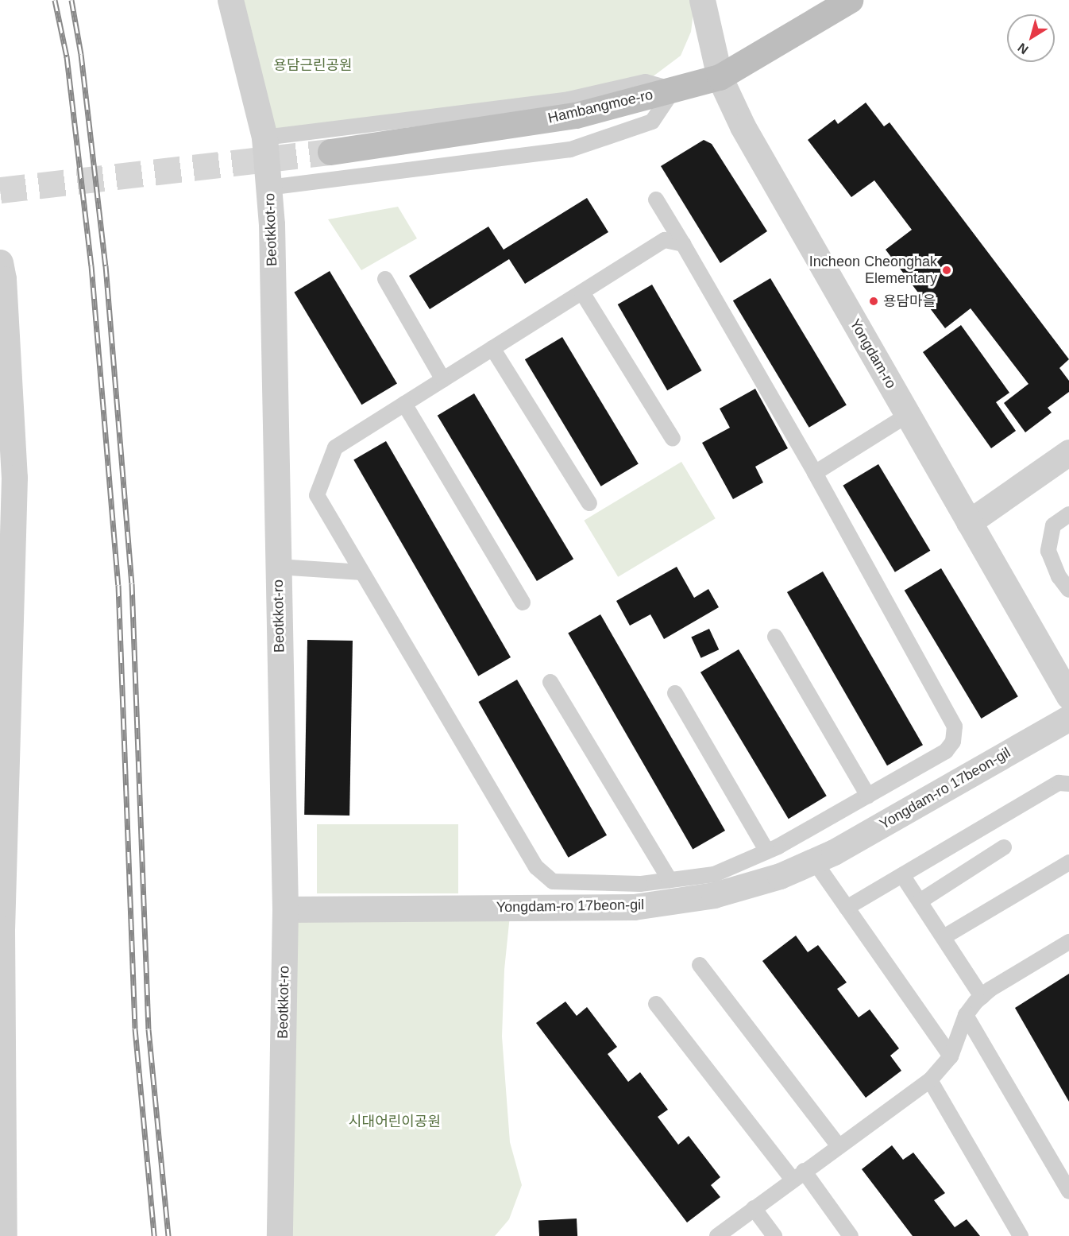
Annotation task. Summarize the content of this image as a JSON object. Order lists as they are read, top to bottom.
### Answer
{
  "streets": {
    "main road": ["Hambangmoe-ro"],
    "street": ["Beotkkot-ro", "Yongdam-ro", "Yongdam-ro 17beon-gil"]
  },
  "crossings": [
    ["Hambangmoe-ro", "Yongdam-ro"],
    ["Beotkkot-ro", "Yongdam-ro 17beon-gil"]
  ],
  "parks": ["용담근린공원", "시대어린이공원"],
  "places": ["Incheon Cheonghak Elementary", "용담마을"],
  "north": "bottom left"
}
